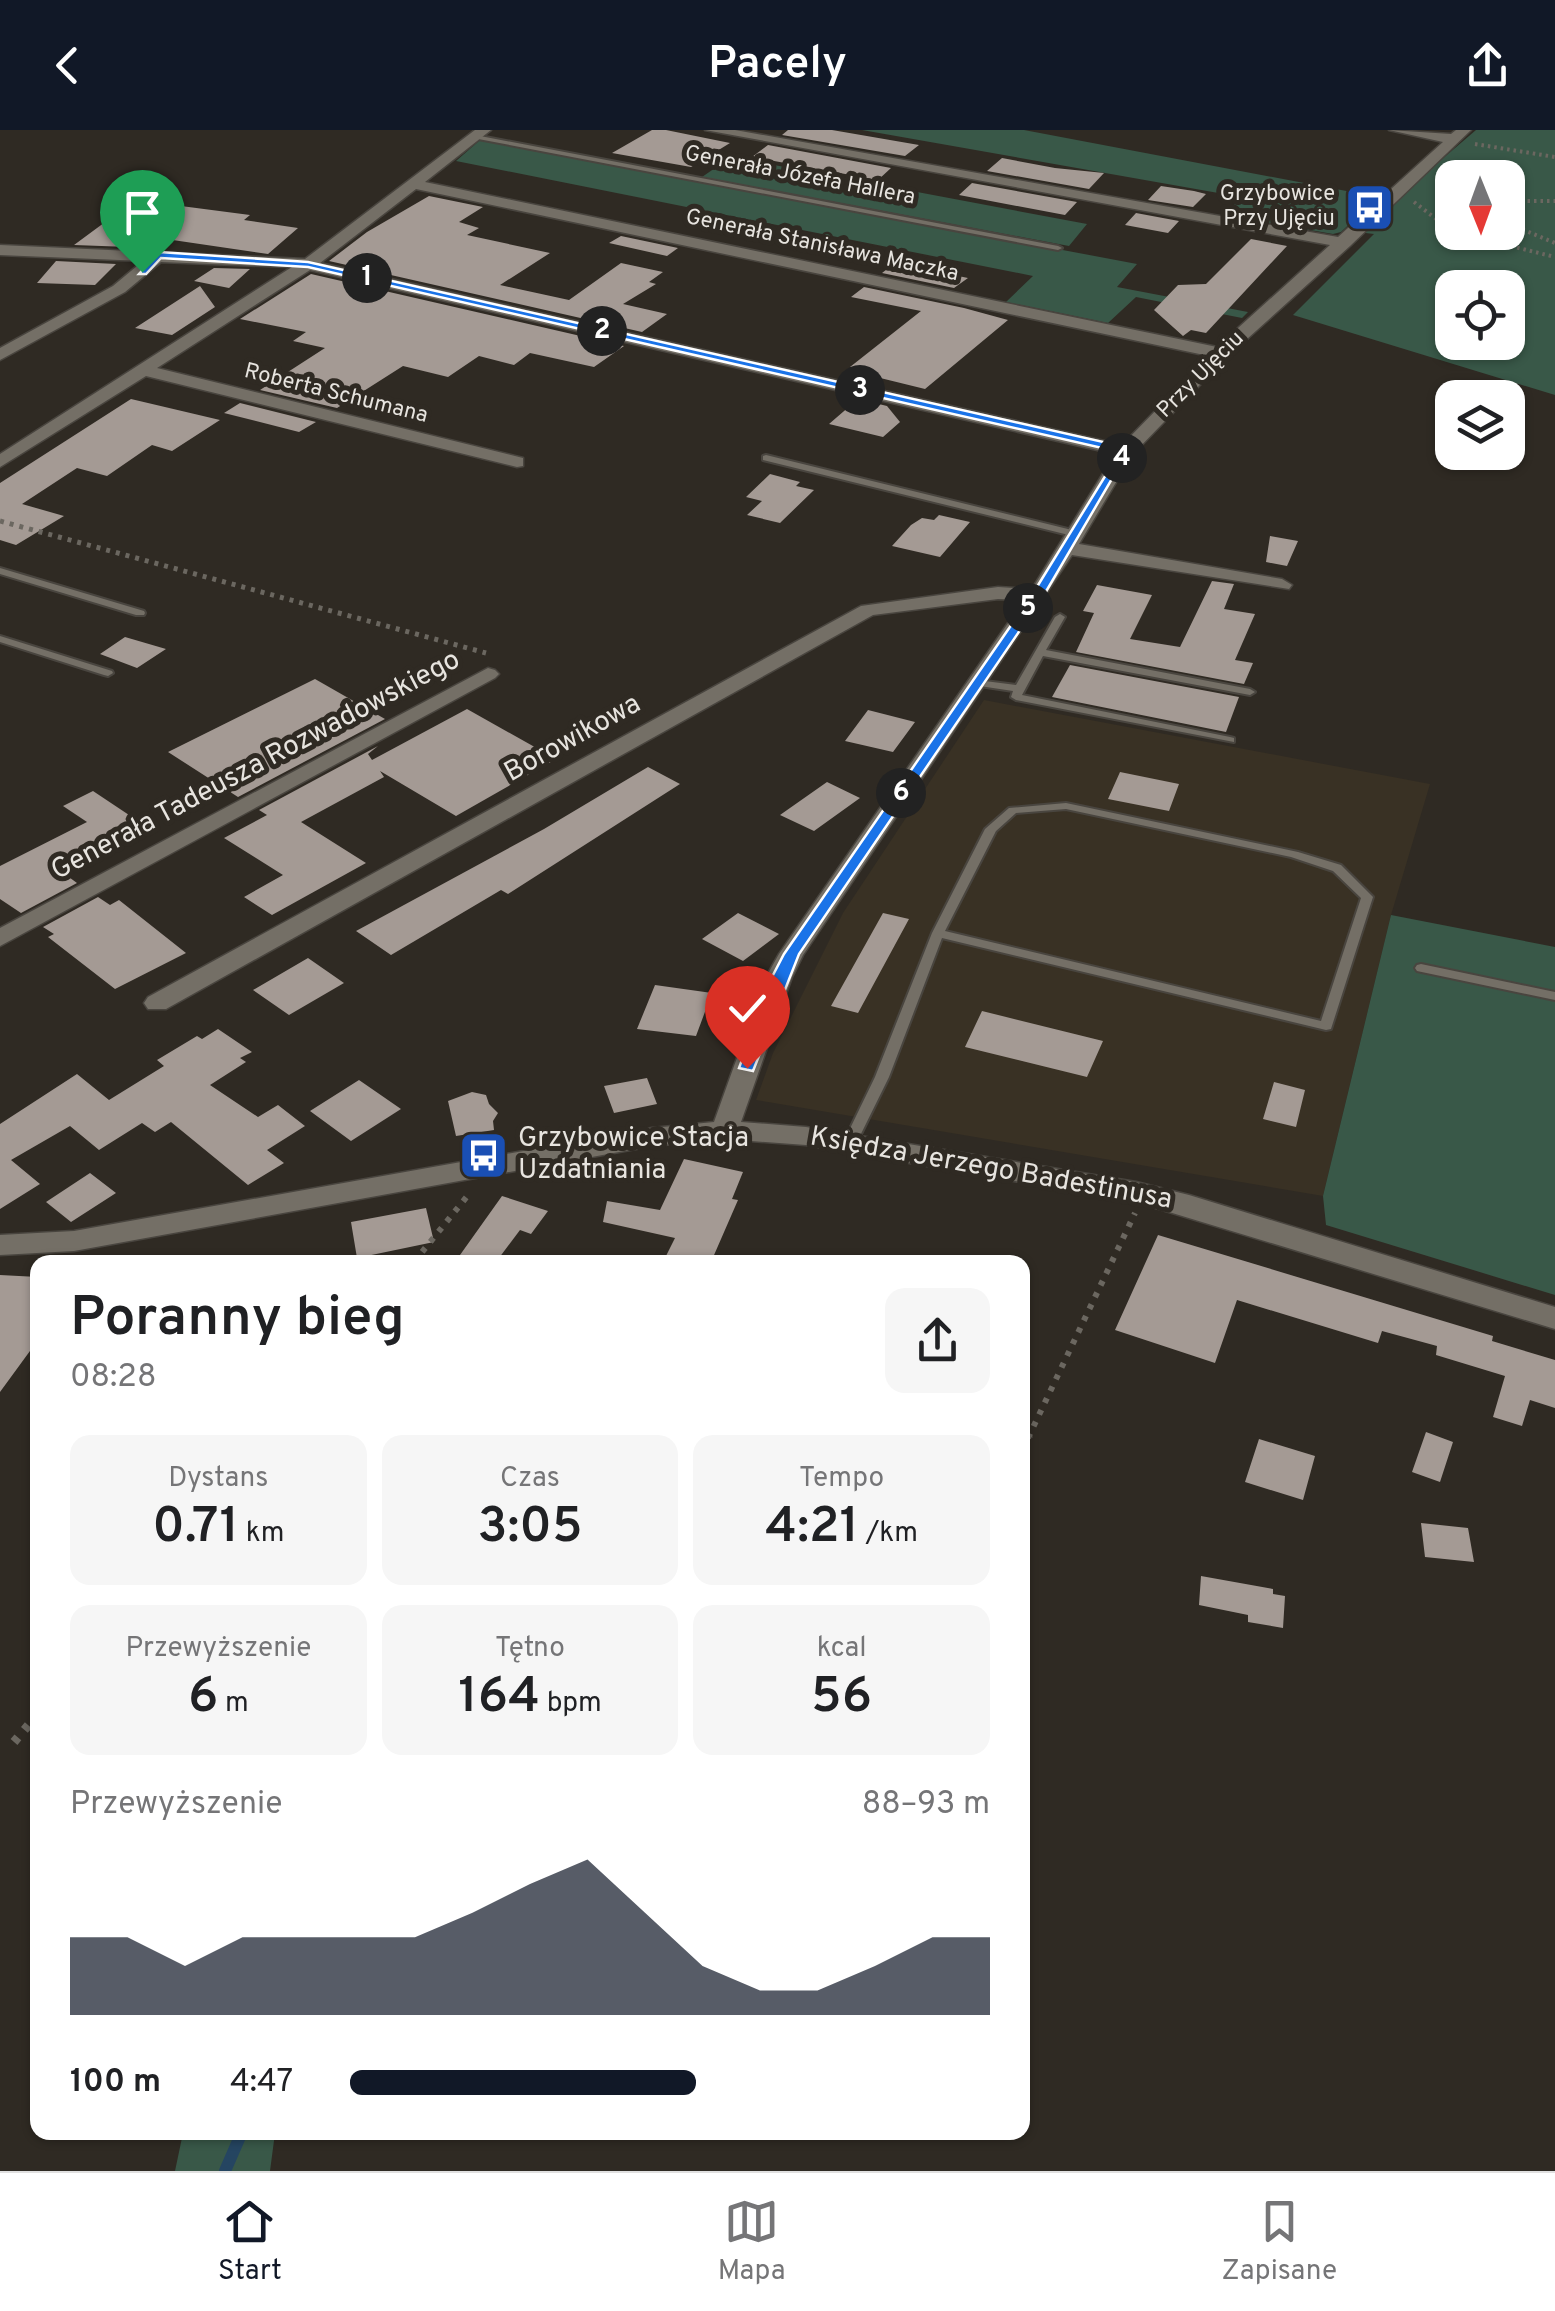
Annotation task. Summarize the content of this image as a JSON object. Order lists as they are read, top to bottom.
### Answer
{
  "streets": {
    "street": [
      "Generała Józefa Hallera",
      "Generała Stanisława Maczka",
      "Przy Ujęciu",
      "Roberta Schumana",
      "Borowikowa",
      "Generała Tadeusza Rozwadowskiego",
      "Księdza Jerzego Badestinusa"
    ]
  },
  "crossings": [
    ["Generała Józefa Hallera", "Generała Stanisława Maczka"],
    ["Generała Józefa Hallera", "Roberta Schumana"],
    ["Generała Stanisława Maczka", "Przy Ujęciu"],
    ["Przy Ujęciu", "Borowikowa"],
    ["Przy Ujęciu", "Księdza Jerzego Badestinusa"]
  ],
  "places": {
    "bus stop": ["Grzybowice Przy Ujęciu", "Grzybowice Stacja Uzdatniania"]
  },
  "north": "bottom",
  "page": {
    "header": "Pacely",
    "pins": [
      "1",
      "2",
      "3",
      "4",
      "5",
      "6"
    ],
    "heading": ["Poranny bieg", "08:28"],
    "stats": [
      ["Dystans", "0.71 km"],
      ["Czas", "3:05"],
      ["Tempo", "4:21 /km"],
      ["Przewyższenie", "6 m"],
      ["Tętno", "164 bpm"],
      ["kcal", "56"]
    ],
    "chart": ["Przewyższenie", "88–93 m"],
    "list": [
      {
        "name": "100 m",
        "note": "4:47"
      }
    ],
    "tabs": ["Start", "Mapa", "Zapisane"]
  }
}
